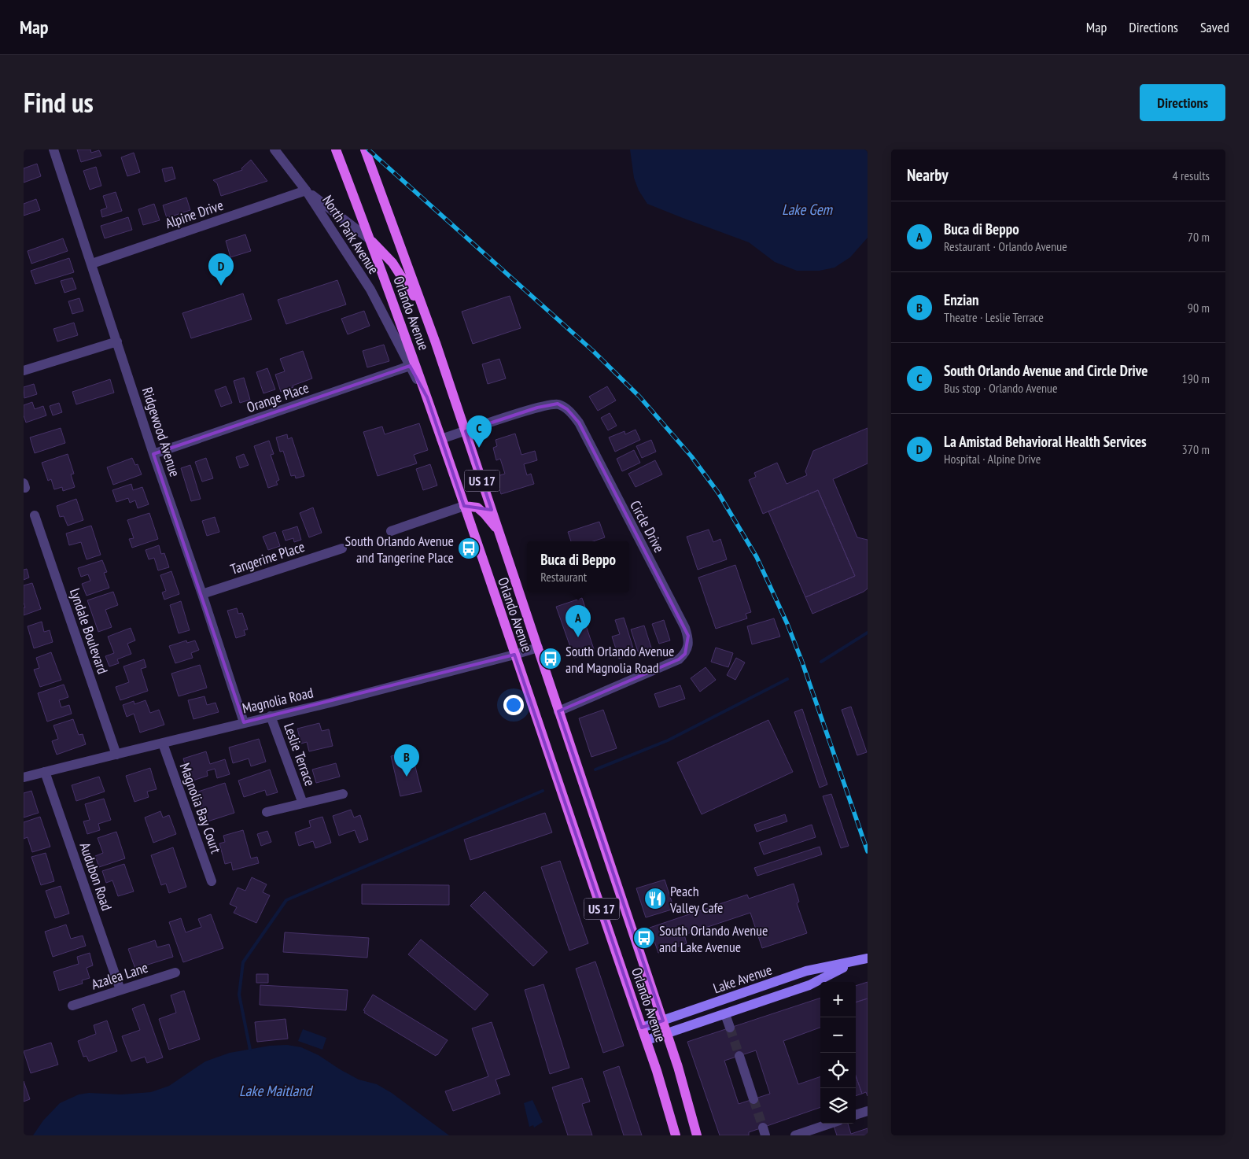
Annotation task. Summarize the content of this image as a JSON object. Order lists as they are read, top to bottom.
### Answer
{
  "streets": {
    "main road": ["Orlando Avenue", "US 17", "Lake Avenue"],
    "street": [
      "Alpine Drive",
      "North Park Avenue",
      "Orange Place",
      "Ridgewood Avenue",
      "Circle Drive",
      "Tangerine Place",
      "Lyndale Boulevard",
      "Magnolia Road",
      "Leslie Terrace",
      "Magnolia Bay Court",
      "Audubon Road",
      "Azalea Lane"
    ]
  },
  "crossings": [
    ["Alpine Drive", "North Park Avenue"],
    ["Alpine Drive", "Ridgewood Avenue"],
    ["North Park Avenue", "Orlando Avenue"],
    ["North Park Avenue", "Orange Place"],
    ["Orlando Avenue", "Circle Drive"],
    ["Orlando Avenue", "Magnolia Road"],
    ["Orlando Avenue", "Lake Avenue"],
    ["Orange Place", "Ridgewood Avenue"],
    ["Ridgewood Avenue", "Tangerine Place"],
    ["Ridgewood Avenue", "Magnolia Road"],
    ["Lyndale Boulevard", "Magnolia Road"],
    ["Magnolia Road", "Leslie Terrace"],
    ["Magnolia Road", "Magnolia Bay Court"],
    ["Magnolia Road", "Audubon Road"],
    ["Audubon Road", "Azalea Lane"]
  ],
  "water": ["Lake Gem", "Lake Maitland"],
  "places": {
    "bus stop": ["South Orlando Avenue and Tangerine Place", "South Orlando Avenue and Magnolia Road", "South Orlando Avenue and Lake Avenue"],
    "restaurant": ["Peach Valley Cafe"]
  },
  "page": {
    "header": "Map",
    "nav": ["Map", "Directions", "Saved"],
    "title": "Find us",
    "buttons": "Directions",
    "heading": ["Nearby", "4 results"],
    "list": [
      {
        "mark": "A",
        "name": "Buca di Beppo",
        "note": "Restaurant · Orlando Avenue",
        "value": "70 m"
      },
      {
        "mark": "B",
        "name": "Enzian",
        "note": "Theatre · Leslie Terrace",
        "value": "90 m"
      },
      {
        "mark": "C",
        "name": "South Orlando Avenue and Circle Drive",
        "note": "Bus stop · Orlando Avenue",
        "value": "190 m"
      },
      {
        "mark": "D",
        "name": "La Amistad Behavioral Health Services",
        "note": "Hospital · Alpine Drive",
        "value": "370 m"
      }
    ],
    "pins": [
      "D",
      "C",
      "A",
      "B"
    ],
    "popup": ["Buca di Beppo", "Restaurant"],
    "map_buttons": ["+", "−"]
  }
}
